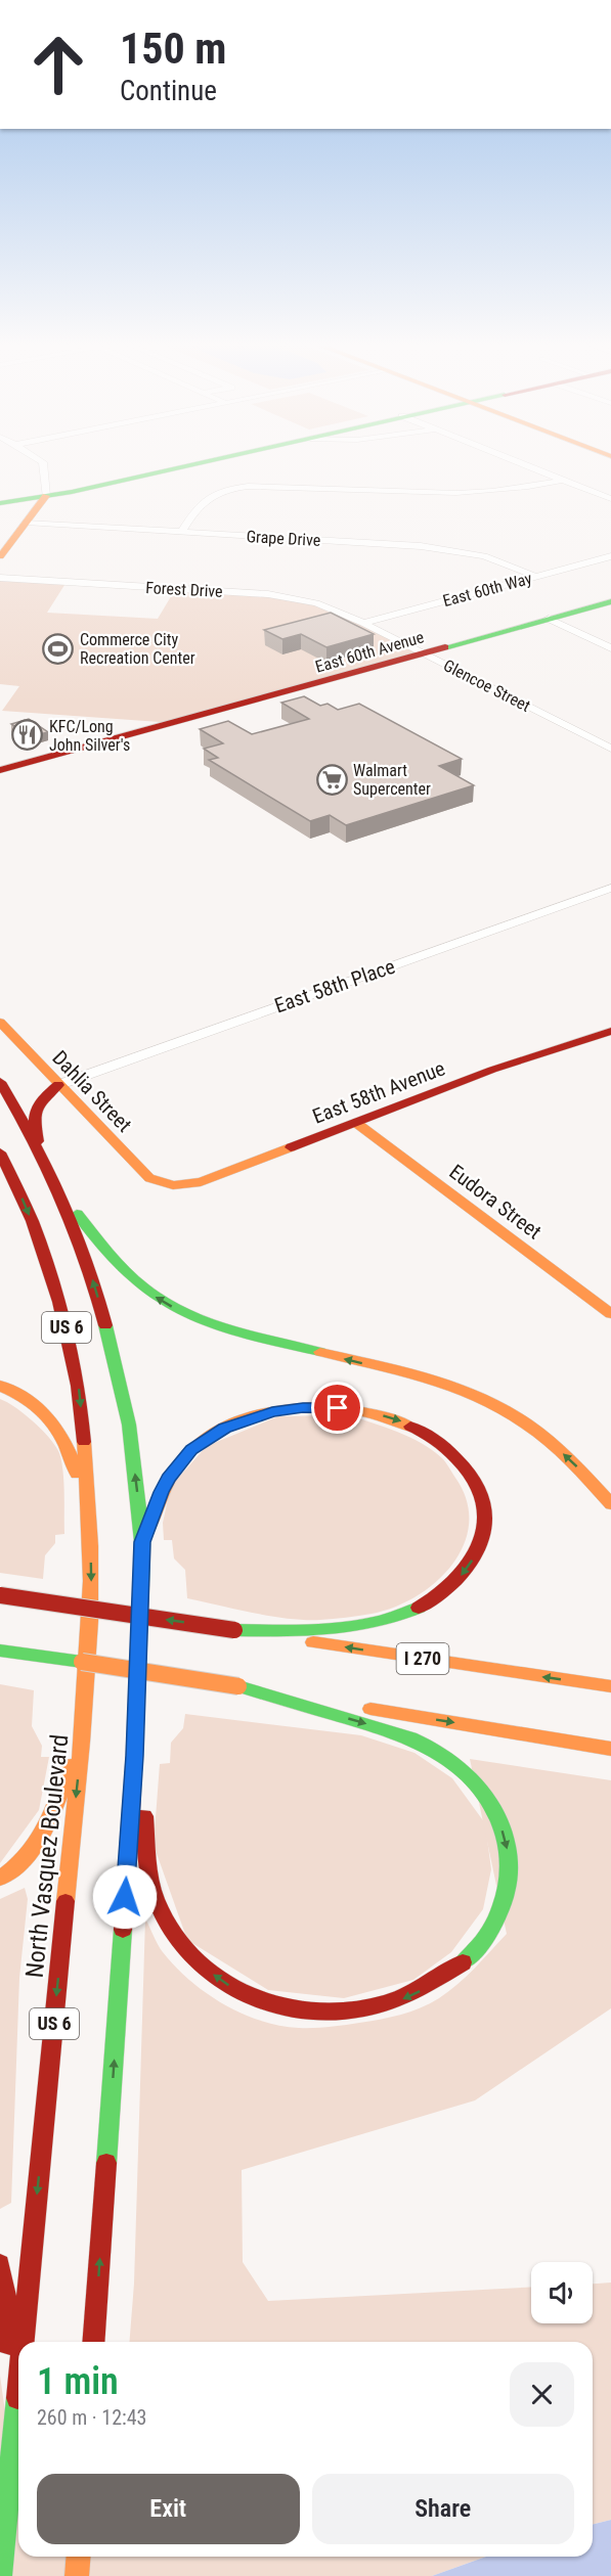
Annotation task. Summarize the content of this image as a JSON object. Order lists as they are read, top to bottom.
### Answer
{
  "streets": {
    "main road": [
      "East 60th Avenue",
      "Dahlia Street",
      "East 58th Avenue",
      "Eudora Street",
      "US 6",
      "I 270",
      "North Vasquez Boulevard"
    ],
    "street": [
      "Grape Drive",
      "Forest Drive",
      "East 60th Way",
      "Glencoe Street",
      "East 58th Place"
    ]
  },
  "crossings": [
    ["Grape Drive", "East 60th Way"],
    ["Forest Drive", "East 60th Way"],
    ["Forest Drive", "Glencoe Street"],
    ["East 60th Way", "Glencoe Street"],
    ["East 60th Avenue", "Glencoe Street"],
    ["East 58th Place", "Dahlia Street"],
    ["Dahlia Street", "East 58th Avenue"],
    ["East 58th Avenue", "Eudora Street"]
  ],
  "places": {
    "sports": ["Commerce City Recreation Center"],
    "restaurant": ["KFC/Long John Silver's"],
    "supermarket": ["Walmart Supercenter"]
  },
  "page": {
    "turn": ["150 m", "Continue"],
    "heading": ["1 min", "260 m · 12:43"],
    "buttons": ["Exit", "Share"]
  }
}
